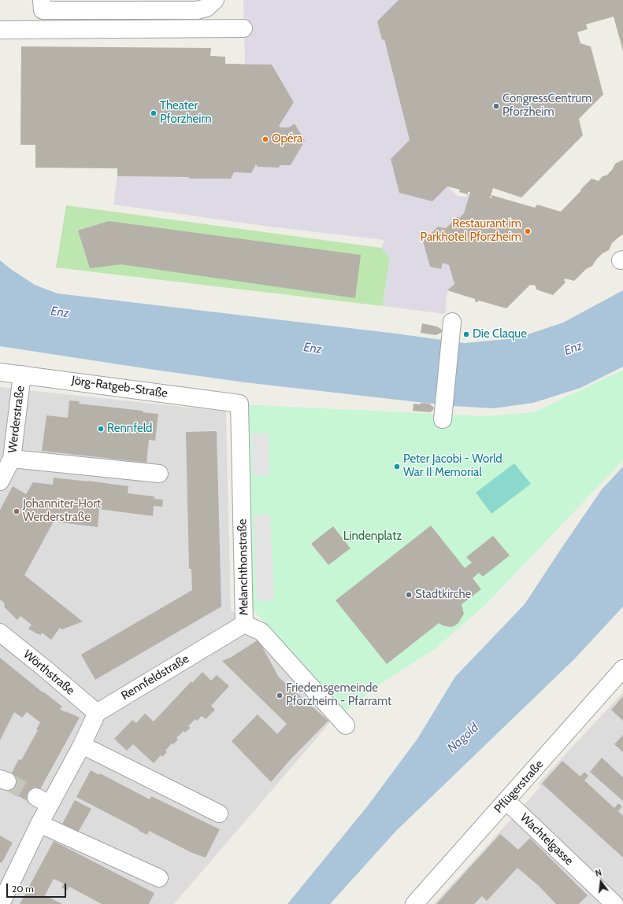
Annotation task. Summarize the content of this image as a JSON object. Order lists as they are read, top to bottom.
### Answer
{
  "streets": {
    "street": [
      "Jörg-Ratgeb-Straße",
      "Werderstraße",
      "Melanchthonstraße",
      "Wörthstraße",
      "Rennfeldstraße",
      "Pflügerstraße",
      "Wachtelgasse"
    ]
  },
  "crossings": [
    ["Jörg-Ratgeb-Straße", "Werderstraße"],
    ["Jörg-Ratgeb-Straße", "Melanchthonstraße"],
    ["Melanchthonstraße", "Rennfeldstraße"],
    ["Wörthstraße", "Rennfeldstraße"],
    ["Pflügerstraße", "Wachtelgasse"]
  ],
  "water": ["Enz", "Nagold"],
  "parks": ["Lindenplatz"],
  "places": [
    "CongressCentrum Pforzheim",
    "Theater Pforzheim",
    "Opéra",
    "Restaurant im Parkhotel Pforzheim",
    "Die Claque",
    "Rennfeld",
    "Peter Jacobi - World War II Memorial",
    "Johanniter-Hort Werderstraße",
    "Stadtkirche",
    "Friedensgemeinde Pforzheim - Pfarramt"
  ],
  "scale_bar": "20 m",
  "north": "top"
}
